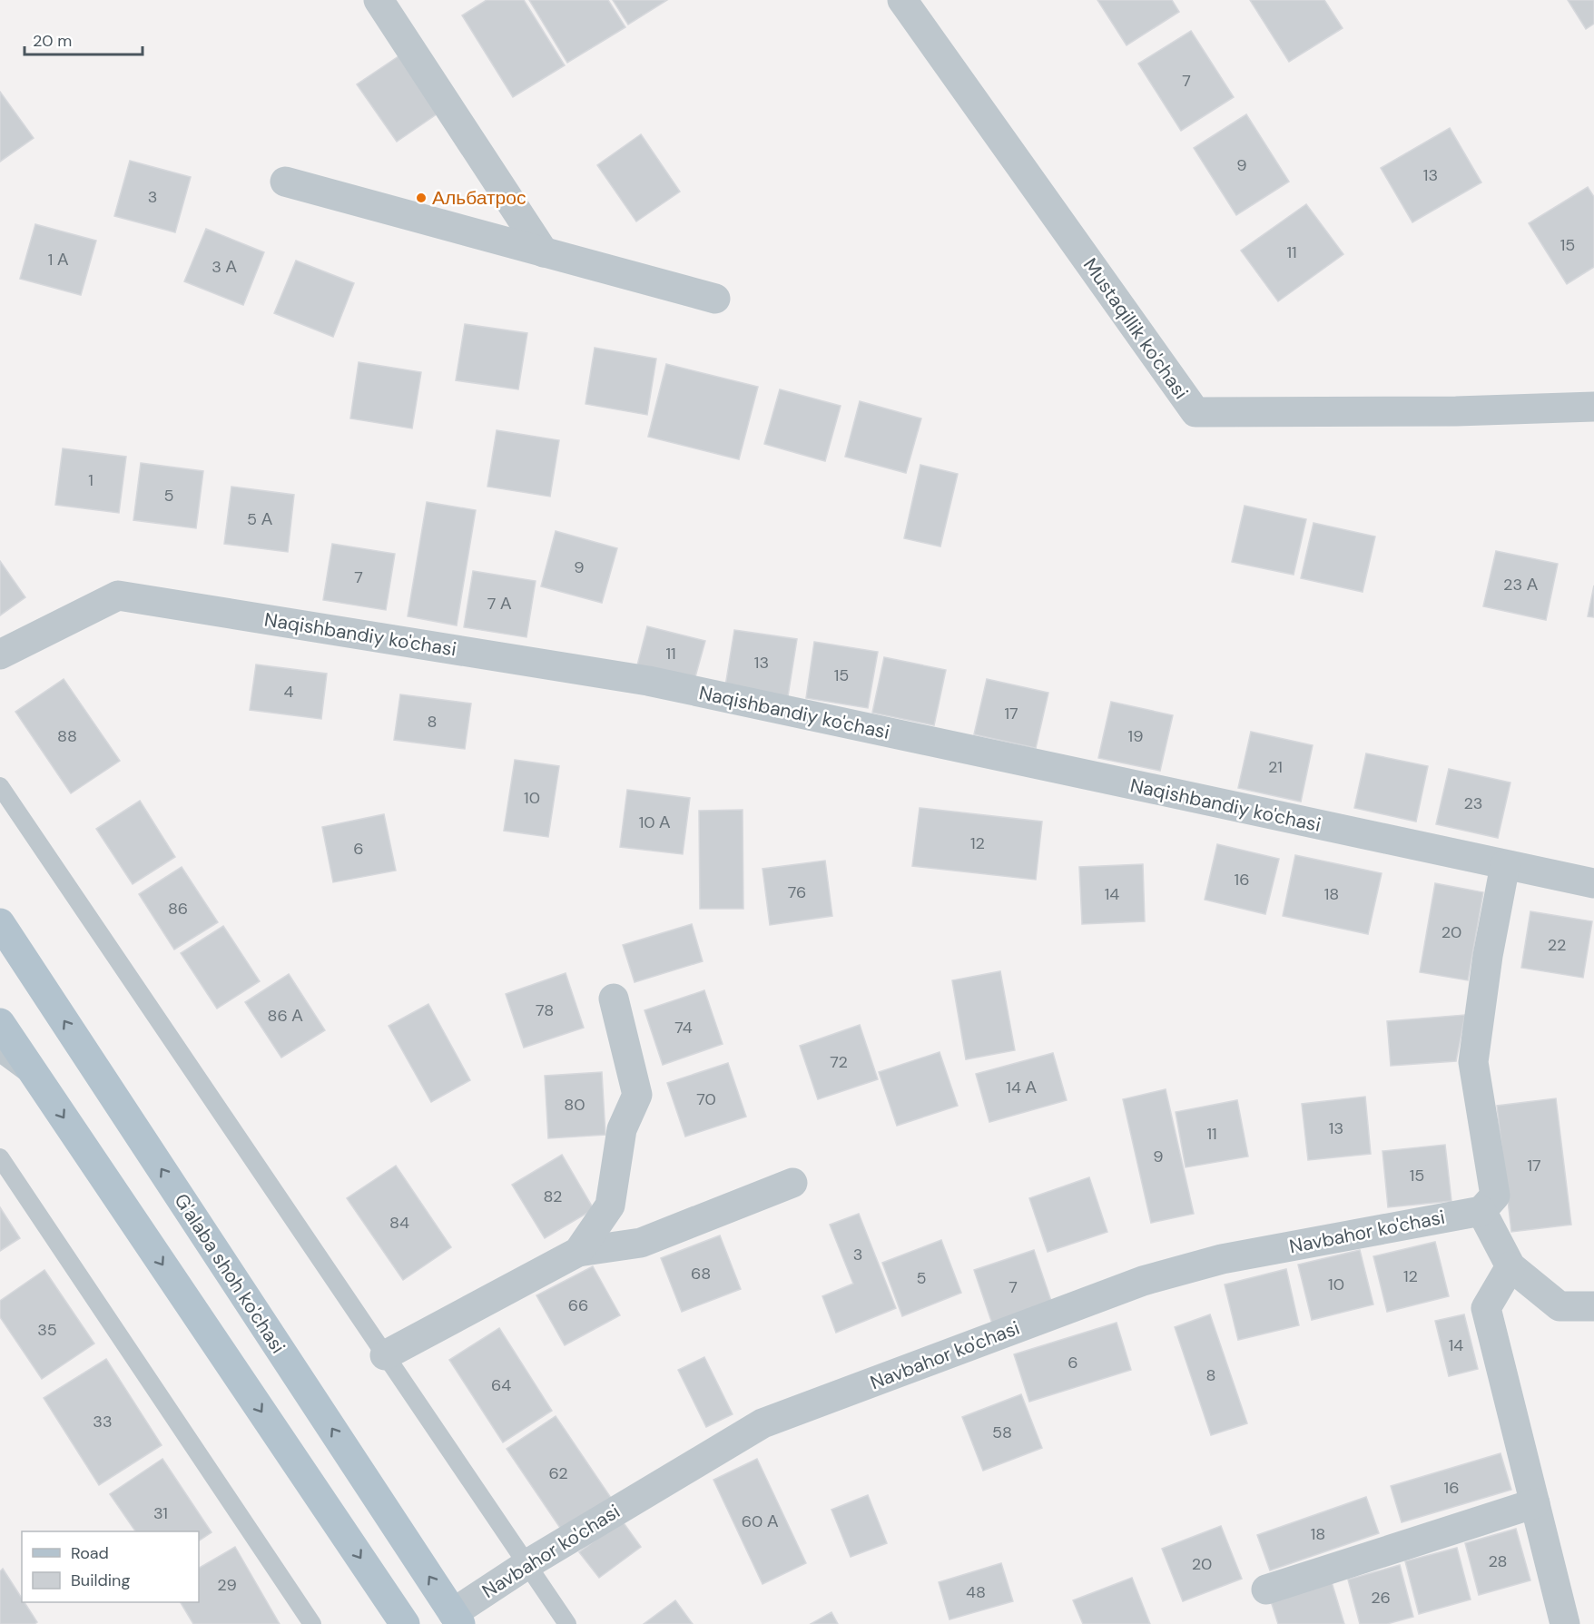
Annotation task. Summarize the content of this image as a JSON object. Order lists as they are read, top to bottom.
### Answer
{
  "streets": {
    "main road": ["G'alaba shoh ko'chasi"],
    "street": ["Mustaqillik ko'chasi", "Naqishbandiy ko'chasi", "Navbahor ko'chasi"]
  },
  "crossings": [
    ["Navbahor ko'chasi", "G'alaba shoh ko'chasi"]
  ],
  "places": ["Альбатрос"],
  "house_numbers": [
    "7",
    "9",
    "13",
    "3",
    "15",
    "11",
    "1 А",
    "3 А",
    "1",
    "5",
    "5 А",
    "9",
    "7",
    "23 А",
    "7 А",
    "11",
    "13",
    "15",
    "4",
    "17",
    "8",
    "88",
    "19",
    "21",
    "10",
    "23",
    "10 А",
    "12",
    "6",
    "16",
    "76",
    "14",
    "18",
    "86",
    "20",
    "22",
    "78",
    "86 А",
    "74",
    "72",
    "14 А",
    "70",
    "80",
    "13",
    "11",
    "9",
    "17",
    "15",
    "82",
    "84",
    "3",
    "68",
    "12",
    "5",
    "10",
    "7",
    "66",
    "35",
    "14",
    "6",
    "8",
    "64",
    "33",
    "58",
    "62",
    "16",
    "31",
    "60 А",
    "18",
    "28",
    "20",
    "29",
    "48",
    "26"
  ],
  "legend": ["Road", "Building"],
  "scale_bar": "20 m"
}
